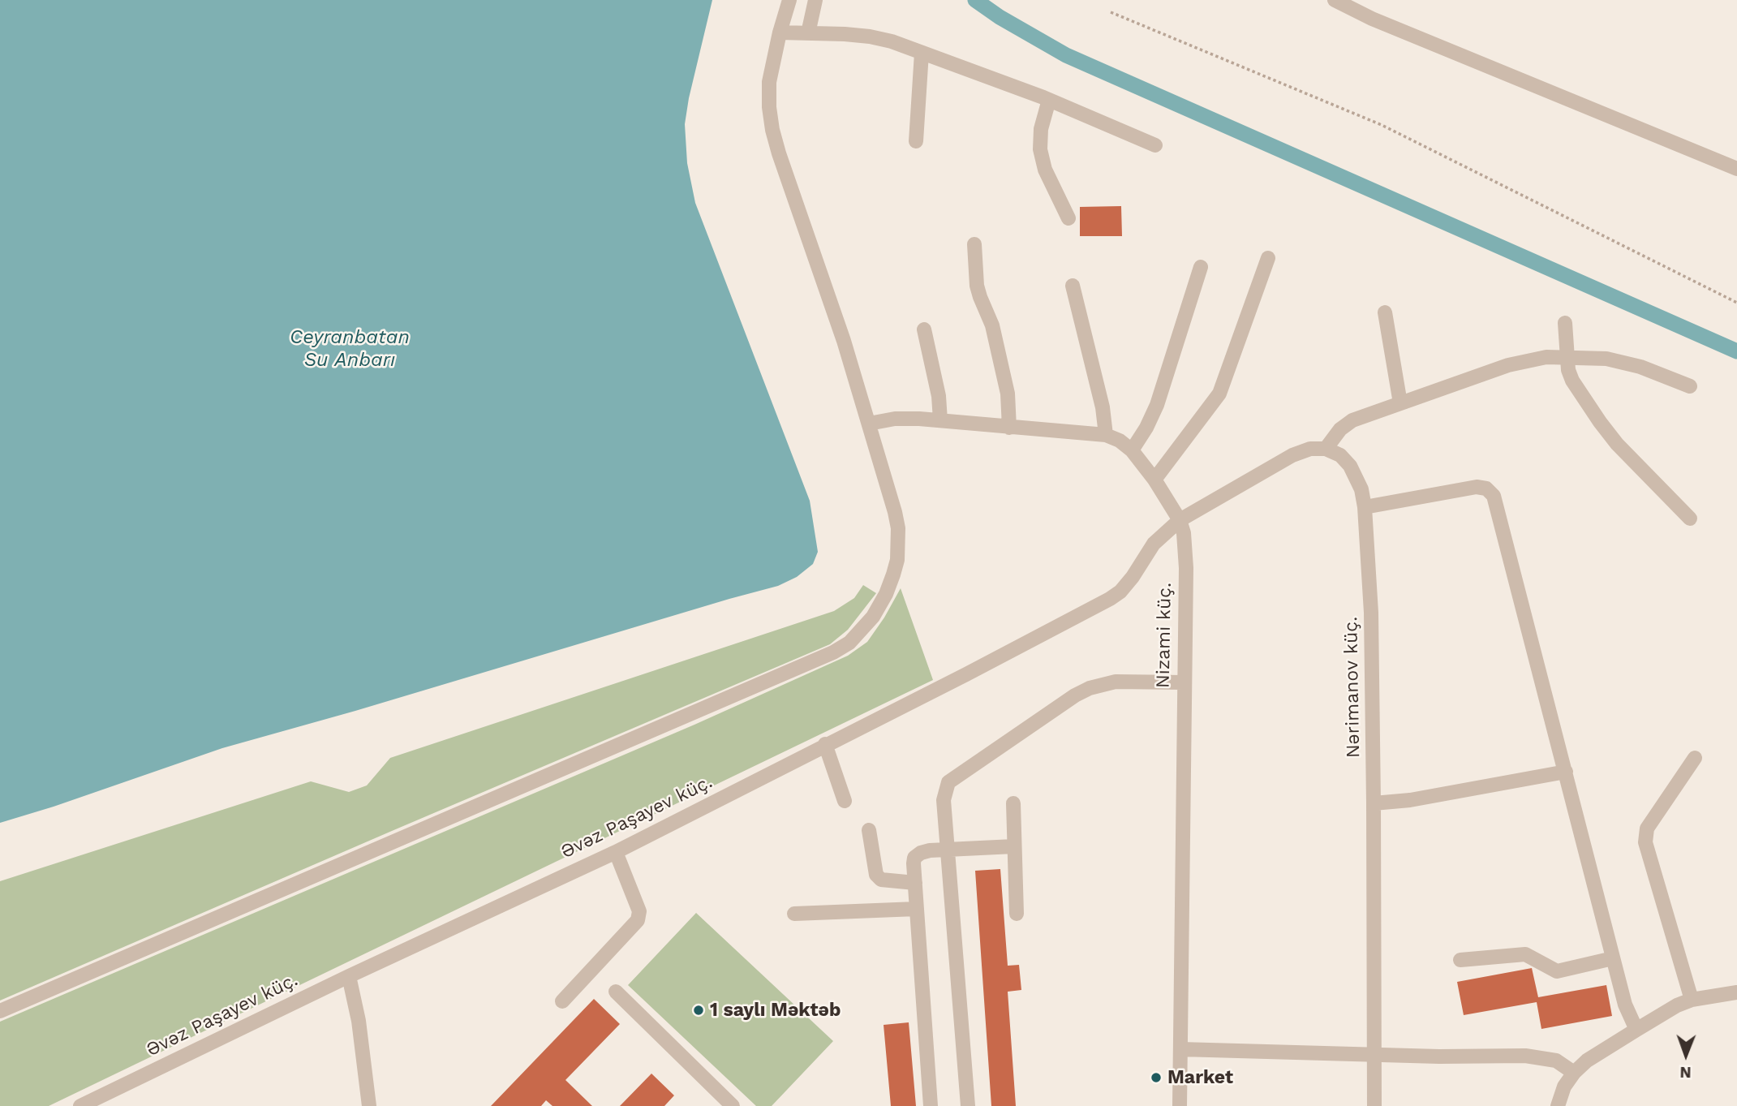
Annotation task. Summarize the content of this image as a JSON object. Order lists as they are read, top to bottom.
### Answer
{
  "streets": {
    "street": ["Nizami küç.", "Nərimanov küç.", "Əvəz Paşayev küç."]
  },
  "crossings": [
    ["Nizami küç.", "Əvəz Paşayev küç."]
  ],
  "water": ["Ceyranbatan Su Anbarı"],
  "places": ["1 saylı Məktəb", "Market"],
  "north": "bottom"
}
